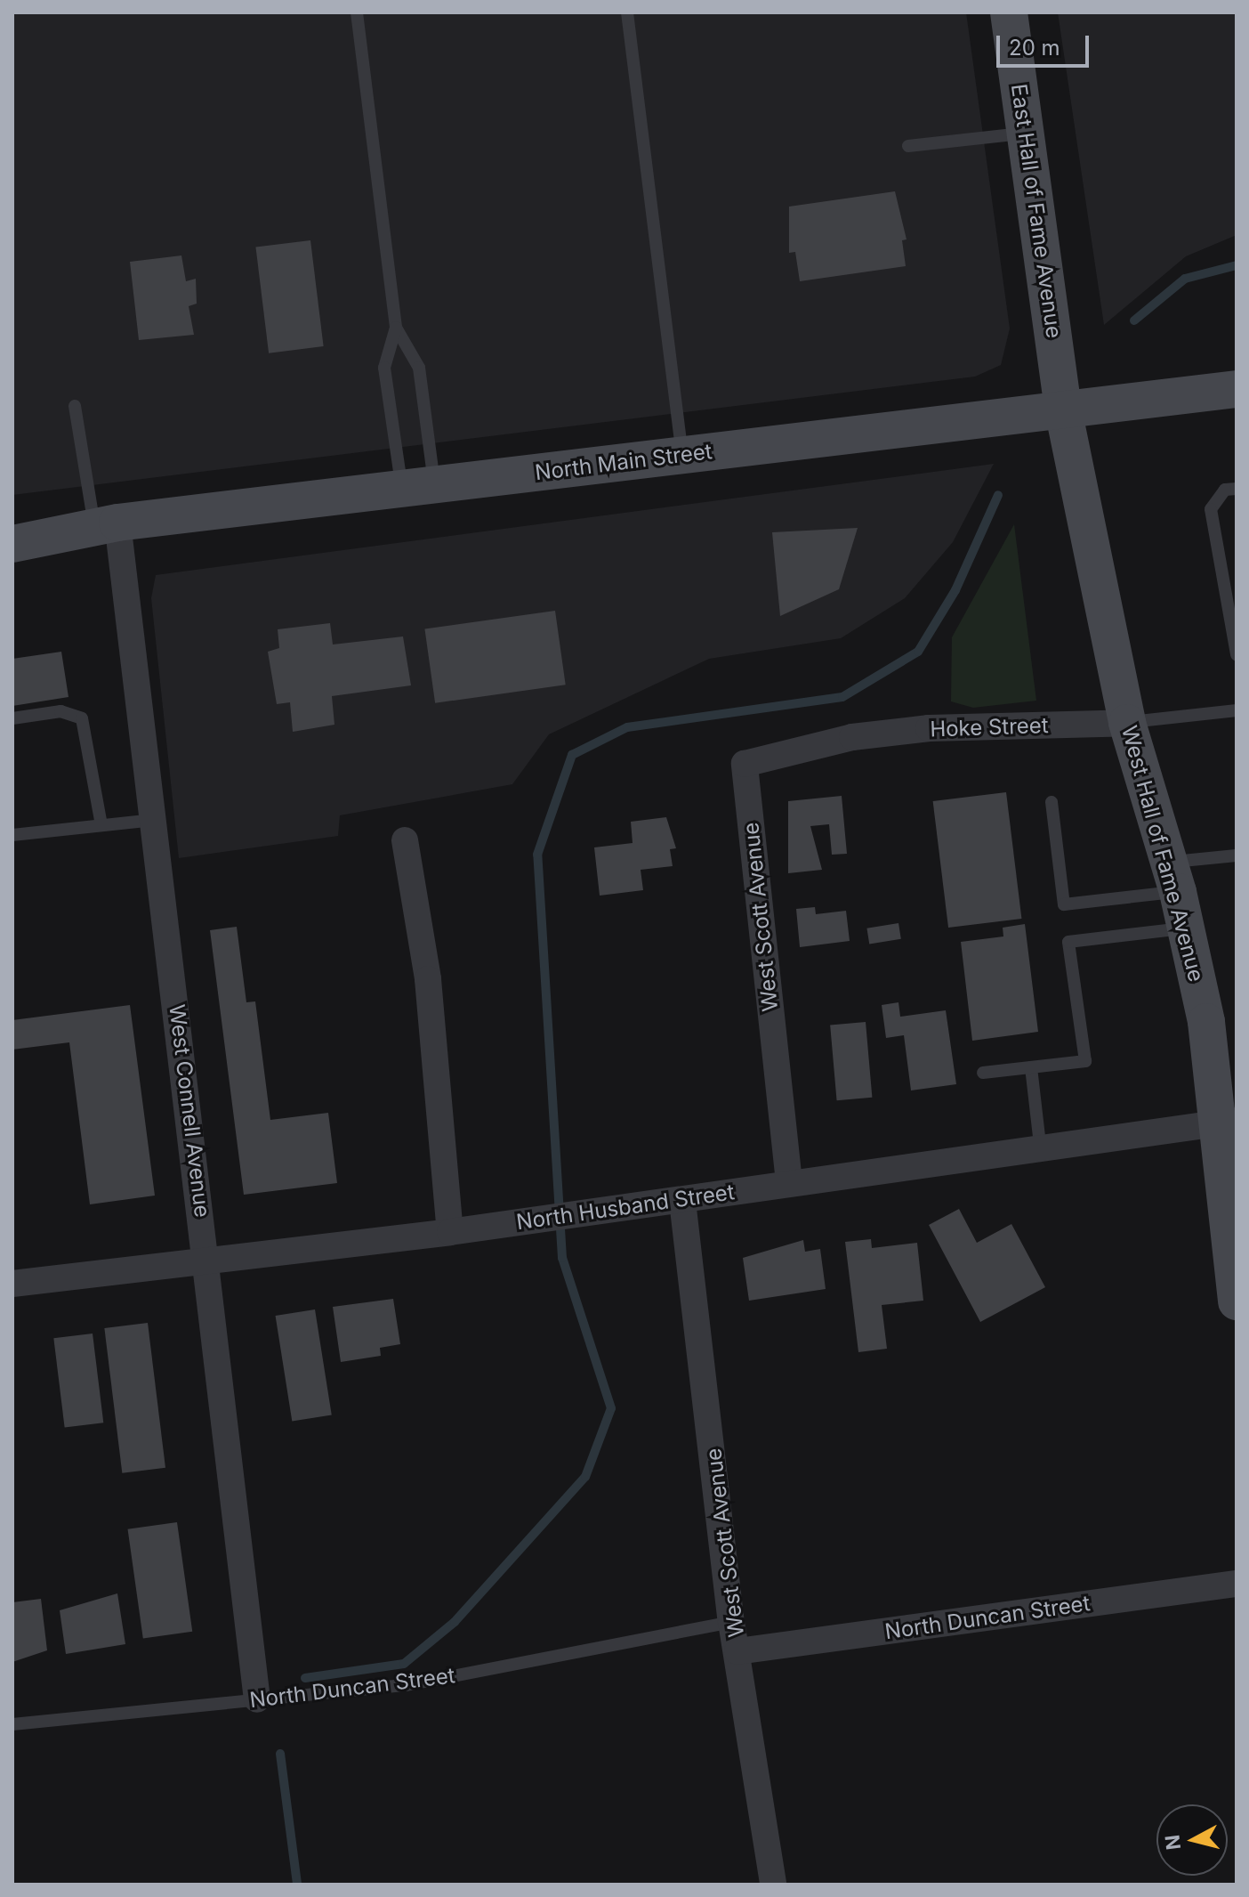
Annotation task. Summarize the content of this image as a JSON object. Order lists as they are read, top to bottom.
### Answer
{
  "streets": {
    "main road": ["East Hall of Fame Avenue", "North Main Street", "West Hall of Fame Avenue"],
    "street": [
      "Hoke Street",
      "West Scott Avenue",
      "West Connell Avenue",
      "North Husband Street",
      "North Duncan Street"
    ]
  },
  "crossings": [
    ["East Hall of Fame Avenue", "North Main Street"],
    ["East Hall of Fame Avenue", "West Hall of Fame Avenue"],
    ["North Main Street", "West Hall of Fame Avenue"],
    ["North Main Street", "West Connell Avenue"],
    ["Hoke Street", "West Hall of Fame Avenue"],
    ["Hoke Street", "West Scott Avenue"],
    ["West Hall of Fame Avenue", "North Husband Street"],
    ["West Scott Avenue", "North Husband Street"],
    ["West Scott Avenue", "North Duncan Street"],
    ["West Connell Avenue", "North Husband Street"],
    ["West Connell Avenue", "North Duncan Street"]
  ],
  "scale_bar": "20 m",
  "north": "left"
}
